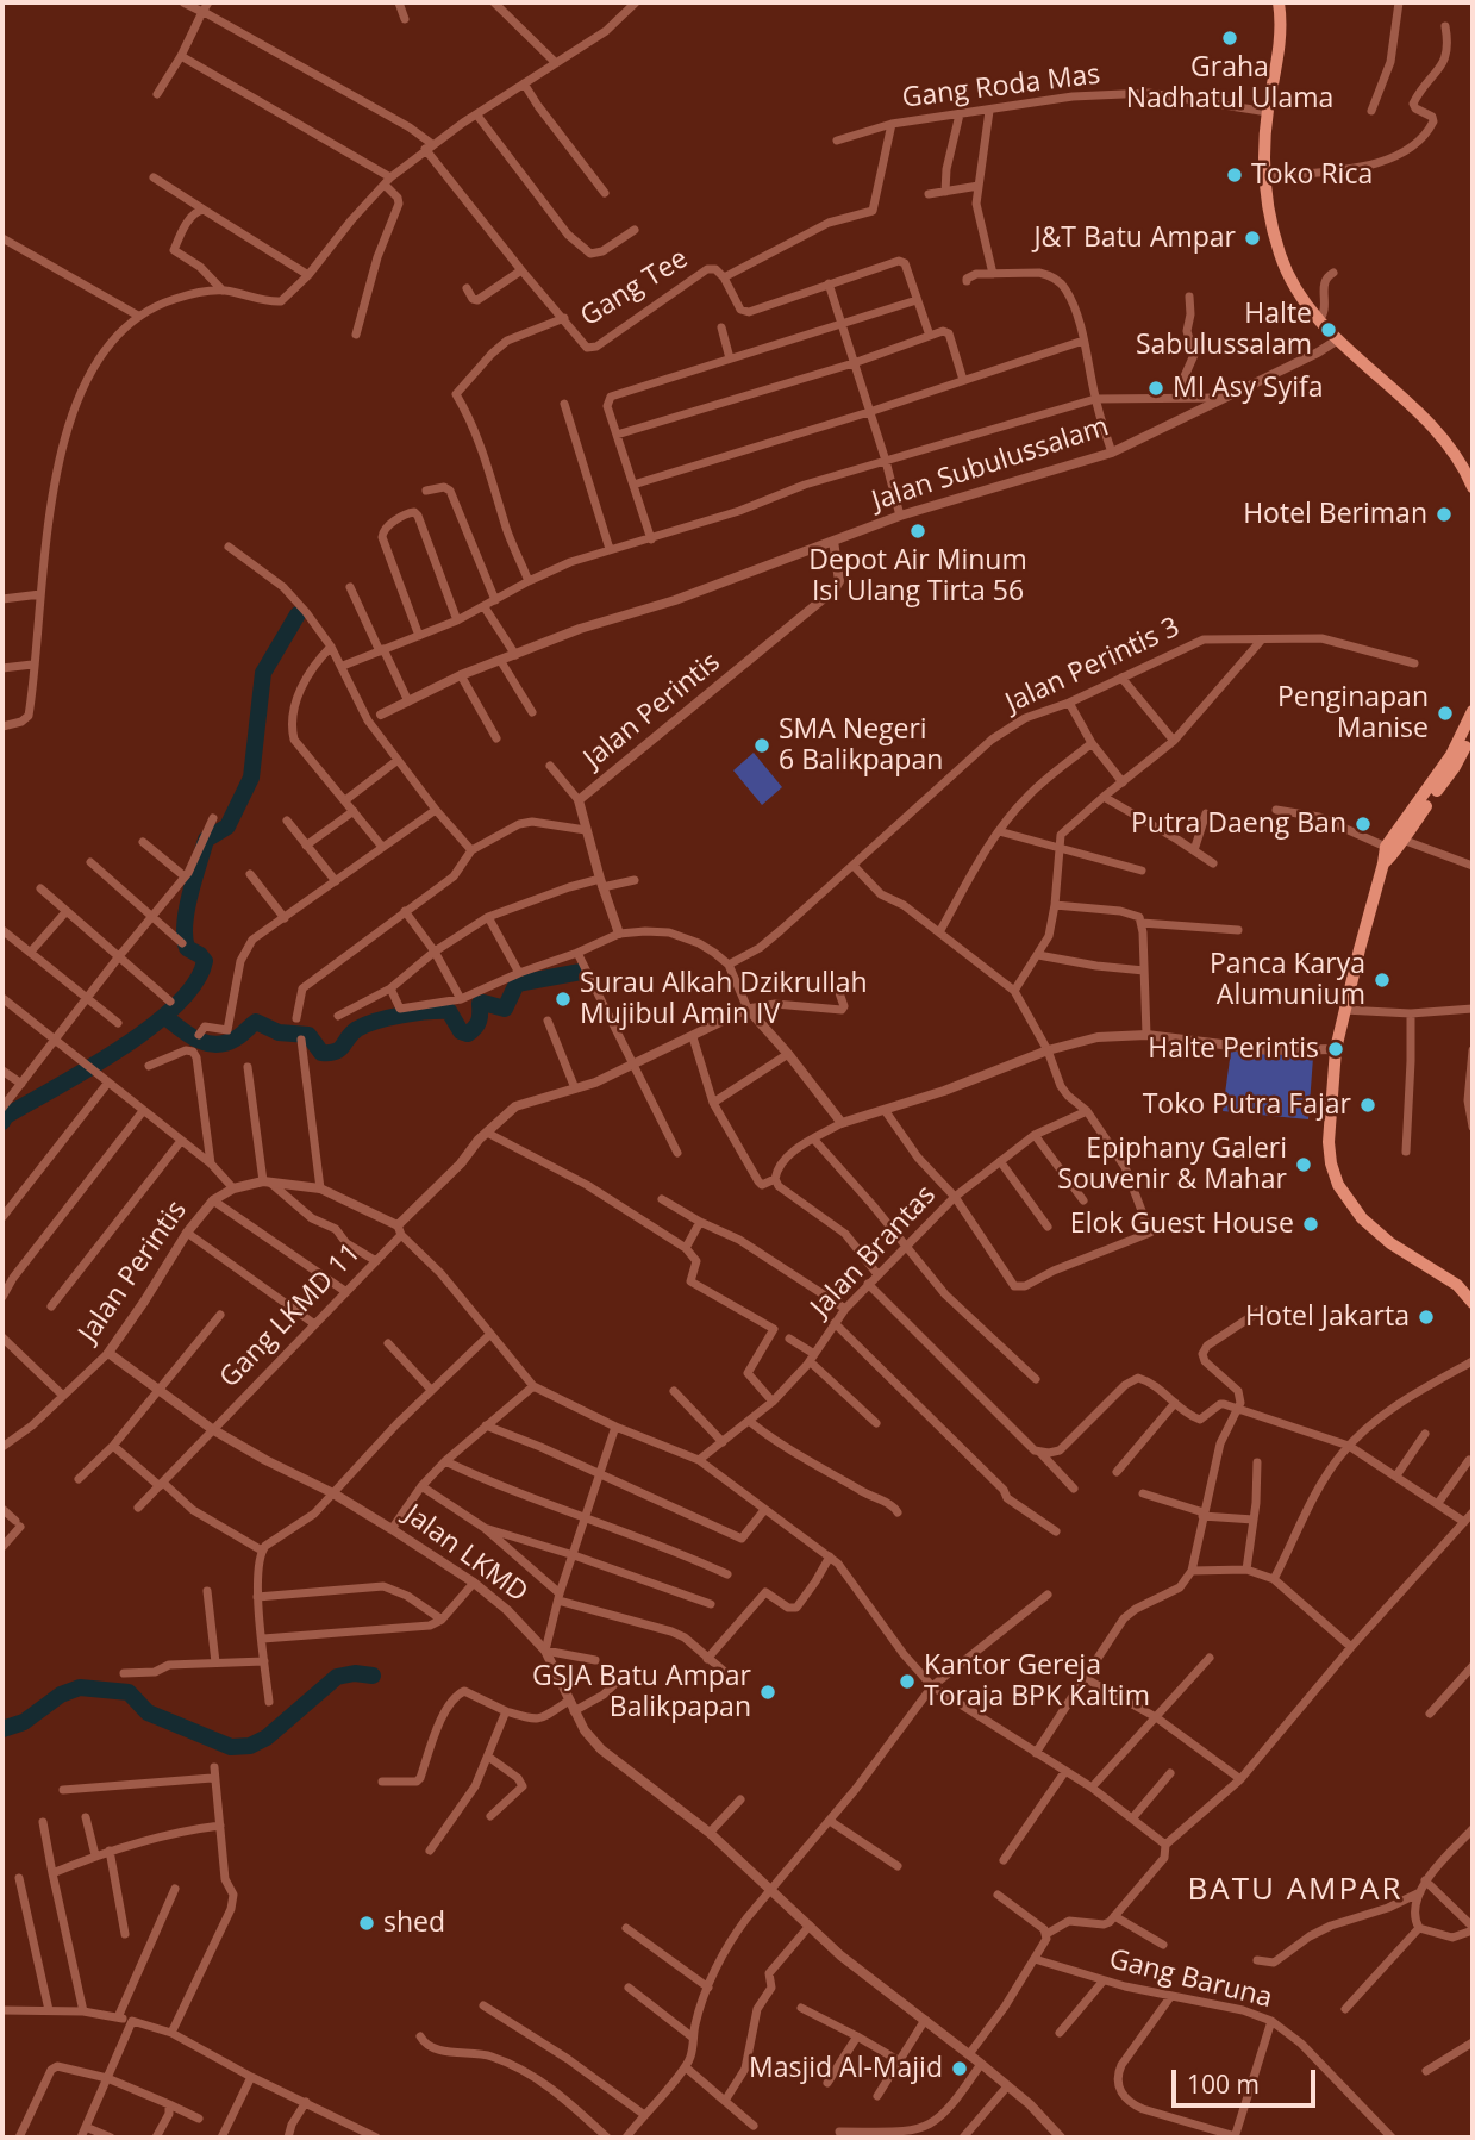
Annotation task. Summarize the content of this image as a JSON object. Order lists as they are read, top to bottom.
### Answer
{
  "streets": {
    "street": [
      "Gang Roda Mas",
      "Gang Tee",
      "Jalan Subulussalam",
      "Jalan Perintis 3",
      "Jalan Perintis",
      "Jalan Brantas",
      "Gang LKMD 11",
      "Jalan LKMD",
      "Gang Baruna"
    ]
  },
  "crossings": [
    ["Gang Roda Mas", "Gang Tee"],
    ["Jalan Subulussalam", "Jalan Perintis"],
    ["Jalan Perintis", "Gang LKMD 11"],
    ["Jalan Perintis", "Jalan LKMD"],
    ["Gang LKMD 11", "Jalan LKMD"]
  ],
  "districts": ["BATU AMPAR"],
  "places": [
    "Graha Nadhatul Ulama",
    "Toko Rica",
    "J&T Batu Ampar",
    "Halte Sabulussalam",
    "MI Asy Syifa",
    "Hotel Beriman",
    "Depot Air Minum Isi Ulang Tirta 56",
    "Penginapan Manise",
    "SMA Negeri 6 Balikpapan",
    "Putra Daeng Ban",
    "Panca Karya Alumunium",
    "Surau Alkah Dzikrullah Mujibul Amin IV",
    "Halte Perintis",
    "Toko Putra Fajar",
    "Epiphany Galeri Souvenir & Mahar",
    "Elok Guest House",
    "Hotel Jakarta",
    "Kantor Gereja Toraja BPK Kaltim",
    "GSJA Batu Ampar Balikpapan",
    "shed",
    "Masjid Al-Majid"
  ],
  "scale_bar": "100 m"
}
